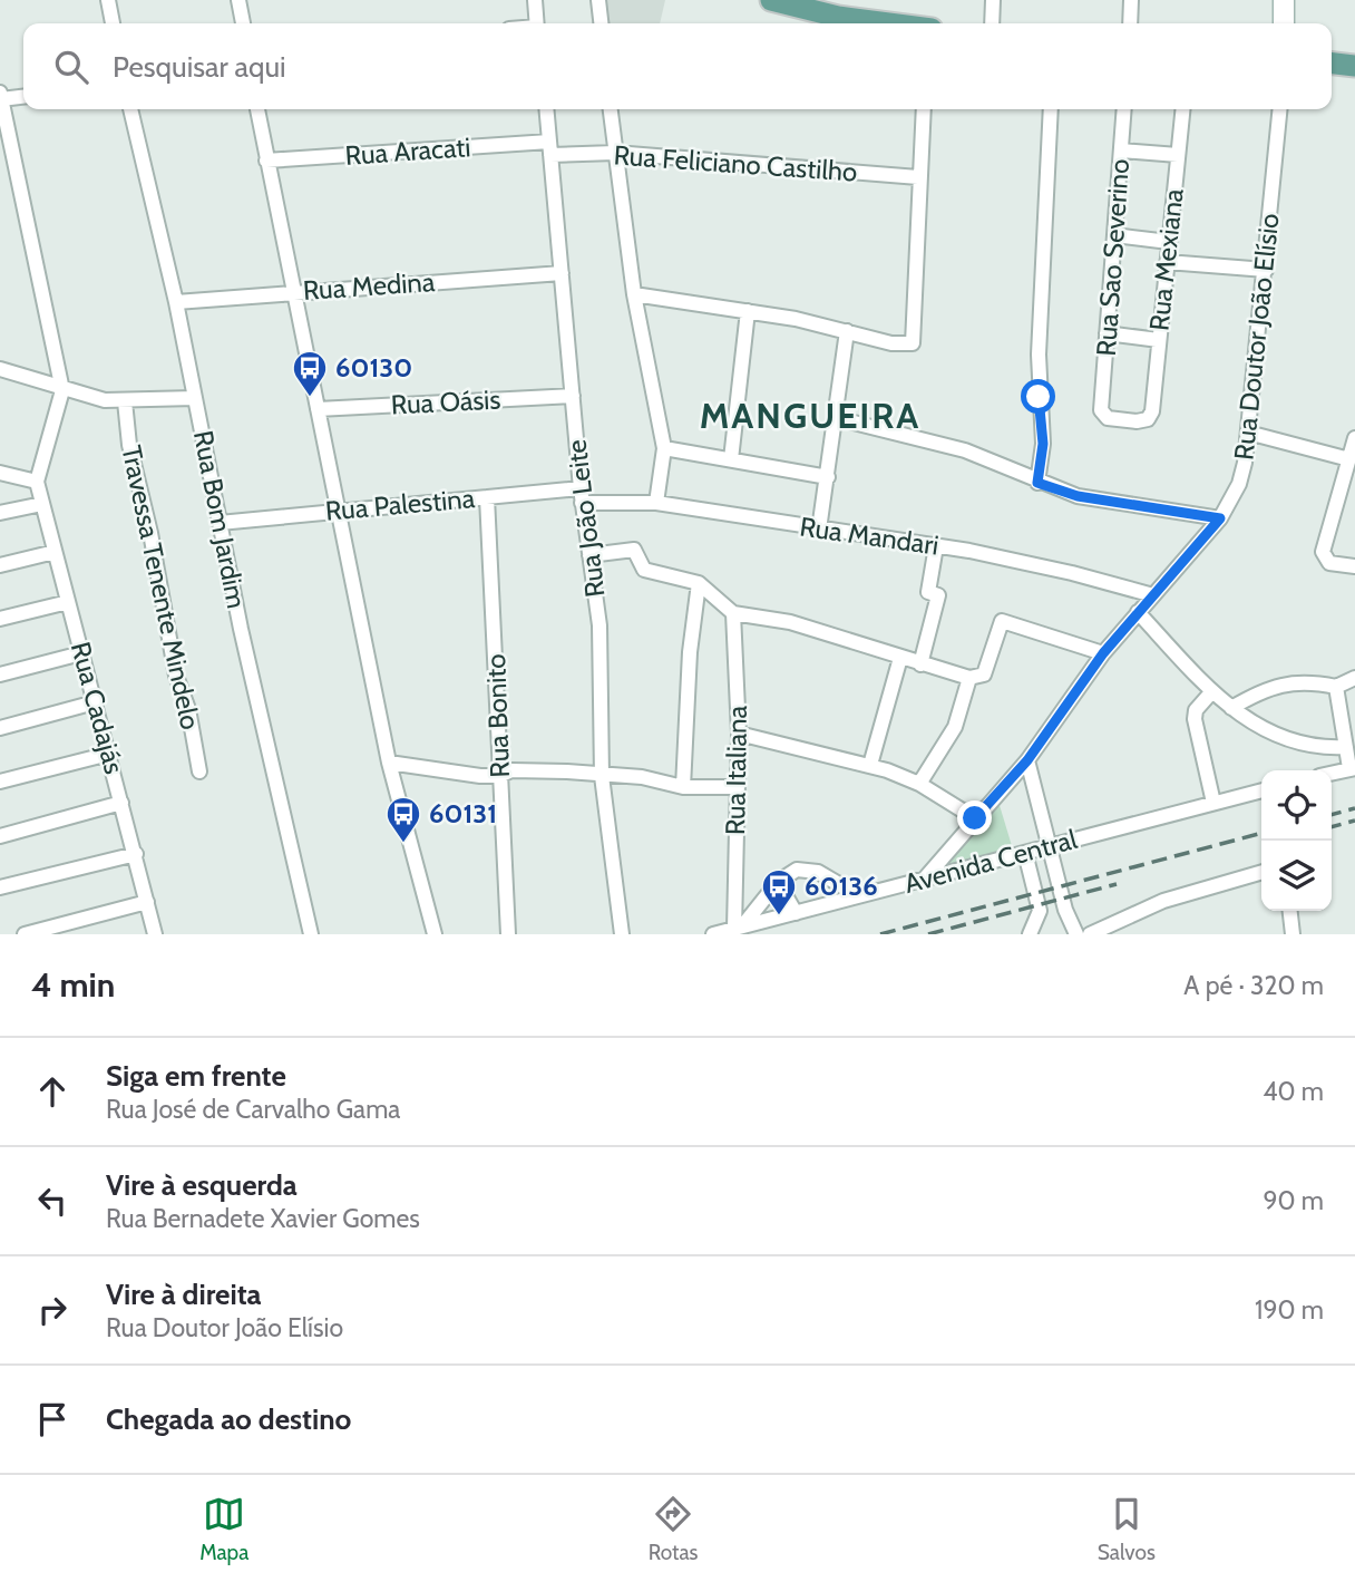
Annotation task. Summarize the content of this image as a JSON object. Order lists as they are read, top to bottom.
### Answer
{
  "streets": {
    "street": [
      "Rua Aracati",
      "Rua Feliciano Castilho",
      "Rua Sao Severino",
      "Rua Mexiana",
      "Rua Medina",
      "Rua Doutor João Elísio",
      "Rua Oásis",
      "Rua Palestina",
      "Rua João Leite",
      "Rua Bom Jardim",
      "Rua Mandari",
      "Travessa Tenente Mindelo",
      "Rua Cadajás",
      "Rua Bonito",
      "Rua Italiana",
      "Avenida Central"
    ]
  },
  "crossings": [
    ["Rua Aracati", "Rua Feliciano Castilho"],
    ["Rua Aracati", "Rua João Leite"],
    ["Rua Feliciano Castilho", "Rua João Leite"],
    ["Rua Sao Severino", "Rua Mexiana"],
    ["Rua Medina", "Rua João Leite"],
    ["Rua Medina", "Rua Bom Jardim"],
    ["Rua Doutor João Elísio", "Rua Mandari"],
    ["Rua Doutor João Elísio", "Avenida Central"],
    ["Rua Oásis", "Rua João Leite"],
    ["Rua Palestina", "Rua João Leite"],
    ["Rua Palestina", "Rua Bom Jardim"],
    ["Rua Palestina", "Rua Mandari"],
    ["Rua Palestina", "Rua Bonito"],
    ["Rua João Leite", "Rua Mandari"],
    ["Rua Italiana", "Avenida Central"]
  ],
  "districts": ["MANGUEIRA"],
  "places": {
    "bus stop": ["60130", "60131", "60136"]
  },
  "page": {
    "search": "Pesquisar aqui",
    "heading": ["4 min", "A pé · 320 m"],
    "list": [
      ["Siga em frente", "Rua José de Carvalho Gama", "40 m"],
      ["Vire à esquerda", "Rua Bernadete Xavier Gomes", "90 m"],
      ["Vire à direita", "Rua Doutor João Elísio", "190 m"],
      "Chegada ao destino"
    ],
    "nav": ["Mapa", "Rotas", "Salvos"]
  }
}
